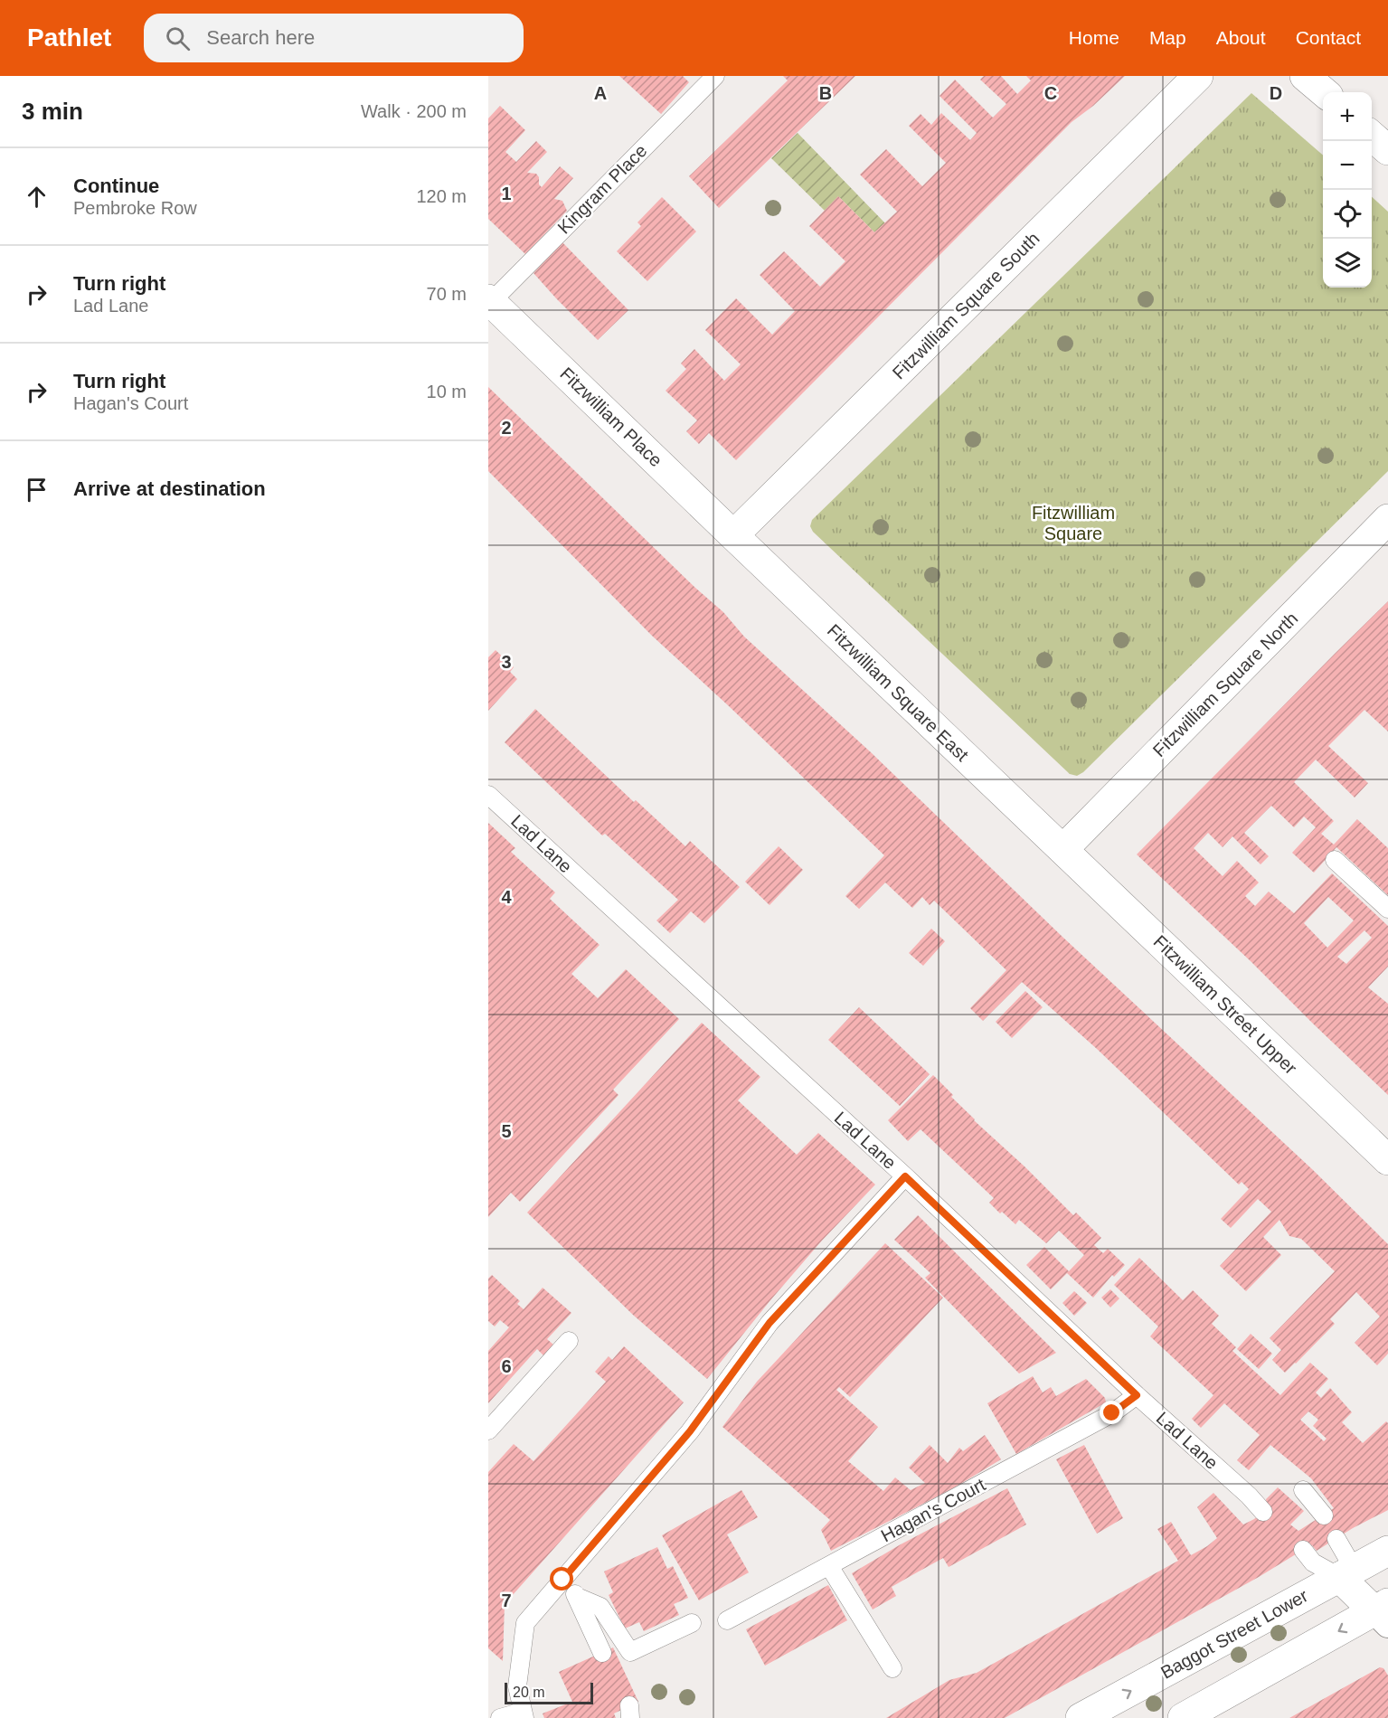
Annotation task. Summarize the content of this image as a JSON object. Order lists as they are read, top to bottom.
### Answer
{
  "streets": {
    "street": [
      "Fitzwilliam Square South",
      "Fitzwilliam Place",
      "Fitzwilliam Square North",
      "Fitzwilliam Square East",
      "Fitzwilliam Street Upper",
      "Baggot Street Lower"
    ],
    "lane": ["Kingram Place", "Lad Lane", "Hagan's Court"]
  },
  "crossings": [
    ["Kingram Place", "Fitzwilliam Place"],
    ["Fitzwilliam Square South", "Fitzwilliam Place"],
    ["Fitzwilliam Square South", "Fitzwilliam Square East"],
    ["Fitzwilliam Place", "Fitzwilliam Square East"],
    ["Fitzwilliam Square North", "Fitzwilliam Square East"],
    ["Fitzwilliam Square North", "Fitzwilliam Street Upper"],
    ["Fitzwilliam Square East", "Fitzwilliam Street Upper"],
    ["Lad Lane", "Hagan's Court"]
  ],
  "parks": ["Fitzwilliam Square"],
  "scale_bar": "20 m",
  "page": {
    "header": "Pathlet",
    "search": "Search here",
    "nav": [
      "Home",
      "Map",
      "About",
      "Contact"
    ],
    "heading": ["3 min", "Walk · 200 m"],
    "map_buttons": ["+", "−"],
    "list": [
      ["Continue", "Pembroke Row", "120 m"],
      ["Turn right", "Lad Lane", "70 m"],
      ["Turn right", "Hagan's Court", "10 m"],
      "Arrive at destination"
    ],
    "scale": "20 m"
  },
  "grid": {
    "columns": [
      "A",
      "B",
      "C",
      "D"
    ],
    "rows": [
      "1",
      "2",
      "3",
      "4",
      "5",
      "6",
      "7"
    ]
  }
}
